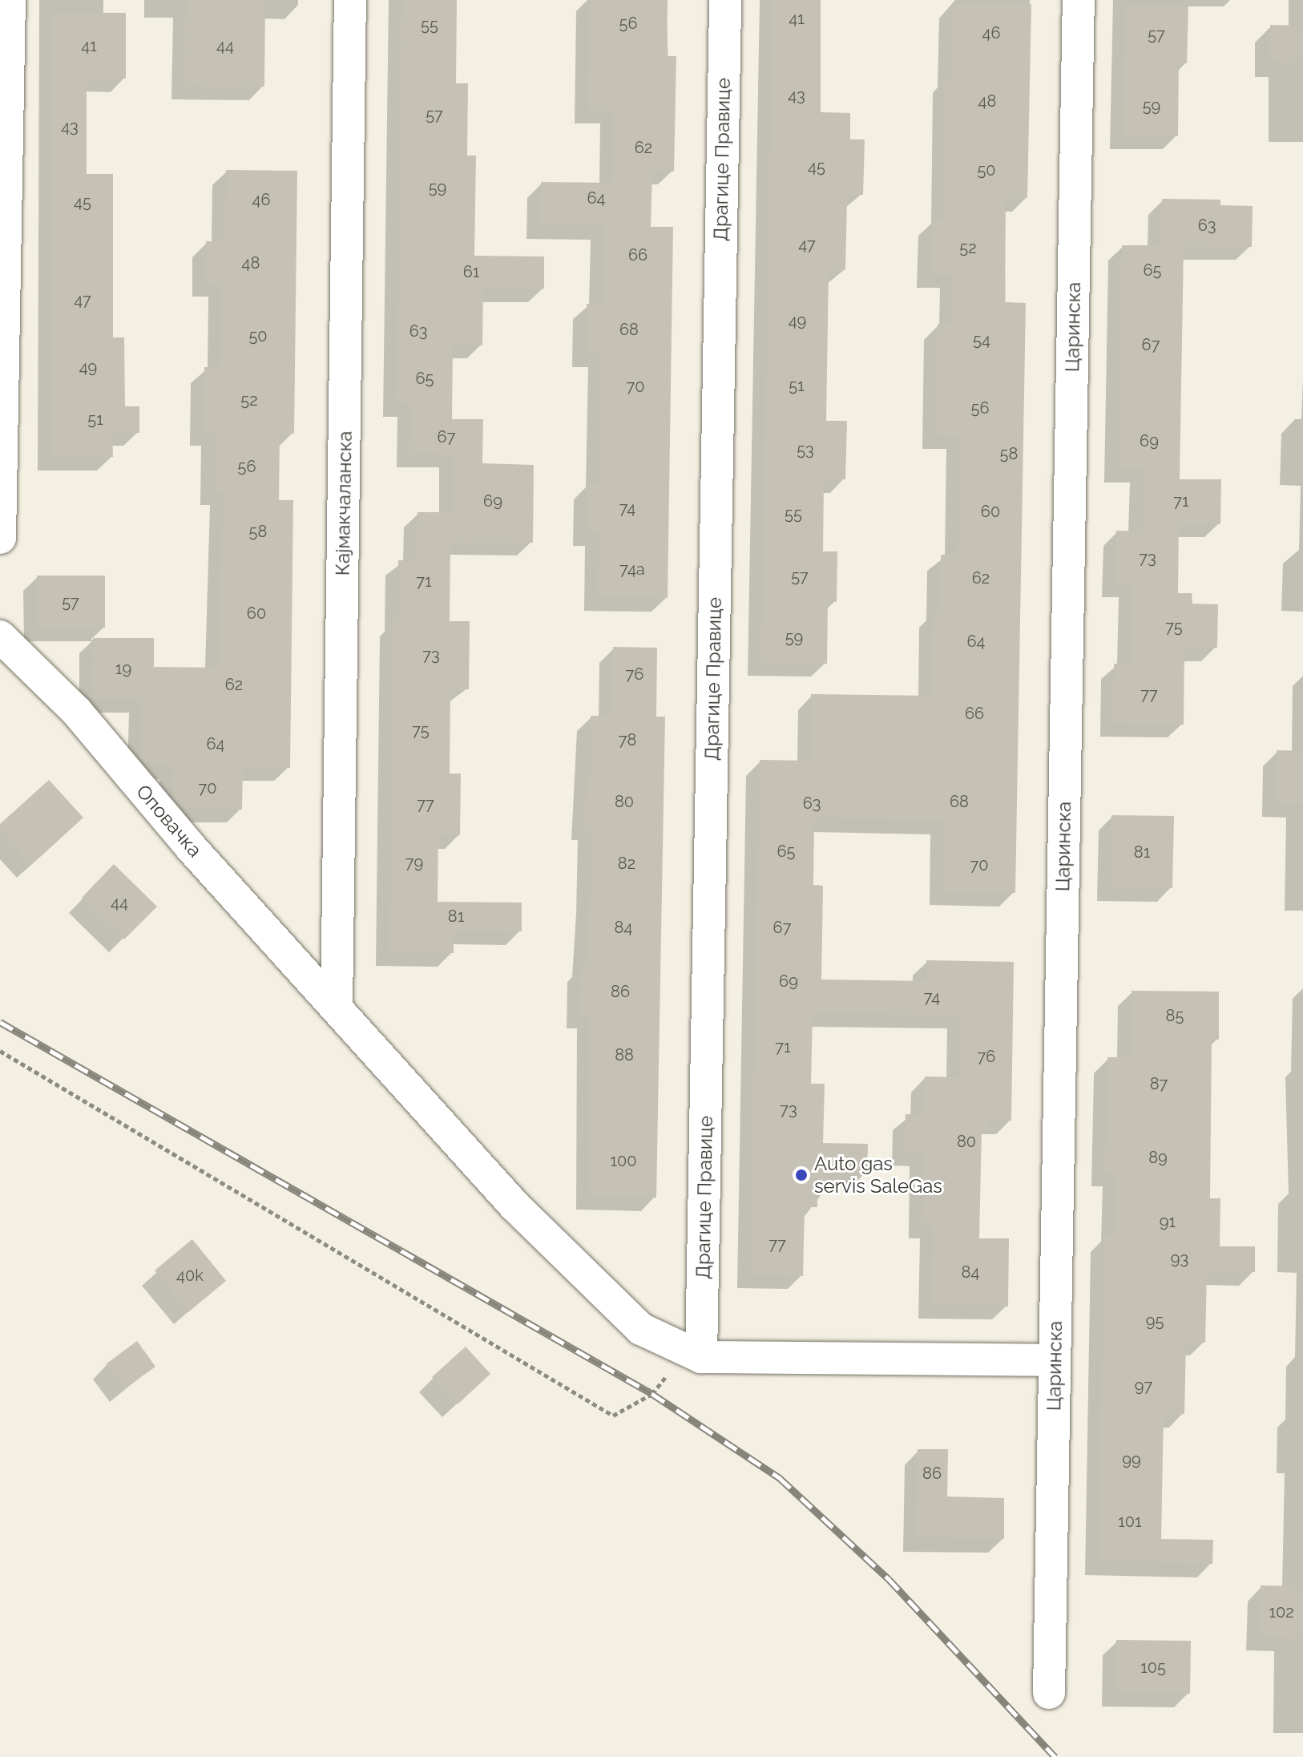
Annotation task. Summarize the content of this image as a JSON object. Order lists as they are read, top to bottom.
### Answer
{
  "streets": {
    "street": [
      "Драгице Правице",
      "Царинска",
      "Кајмакчаланска",
      "Оповачка"
    ]
  },
  "crossings": [
    ["Драгице Правице", "Оповачка"],
    ["Кајмакчаланска", "Оповачка"]
  ],
  "places": ["Auto gas servis SaleGas"],
  "house_numbers": [
    "41",
    "56",
    "55",
    "46",
    "57",
    "41",
    "44",
    "43",
    "48",
    "59",
    "57",
    "43",
    "62",
    "45",
    "50",
    "59",
    "64",
    "46",
    "45",
    "63",
    "47",
    "52",
    "66",
    "48",
    "65",
    "61",
    "47",
    "49",
    "68",
    "63",
    "50",
    "54",
    "67",
    "49",
    "65",
    "51",
    "70",
    "52",
    "56",
    "51",
    "67",
    "69",
    "53",
    "58",
    "56",
    "69",
    "71",
    "74",
    "60",
    "55",
    "58",
    "73",
    "74a",
    "57",
    "62",
    "71",
    "57",
    "60",
    "75",
    "59",
    "64",
    "73",
    "19",
    "76",
    "62",
    "77",
    "66",
    "75",
    "78",
    "64",
    "70",
    "80",
    "68",
    "63",
    "77",
    "65",
    "81",
    "79",
    "82",
    "70",
    "44",
    "81",
    "84",
    "67",
    "69",
    "86",
    "74",
    "85",
    "71",
    "88",
    "76",
    "87",
    "73",
    "80",
    "89",
    "100",
    "91",
    "77",
    "93",
    "84",
    "40k",
    "95",
    "97",
    "99",
    "86",
    "101",
    "102",
    "105"
  ]
}
